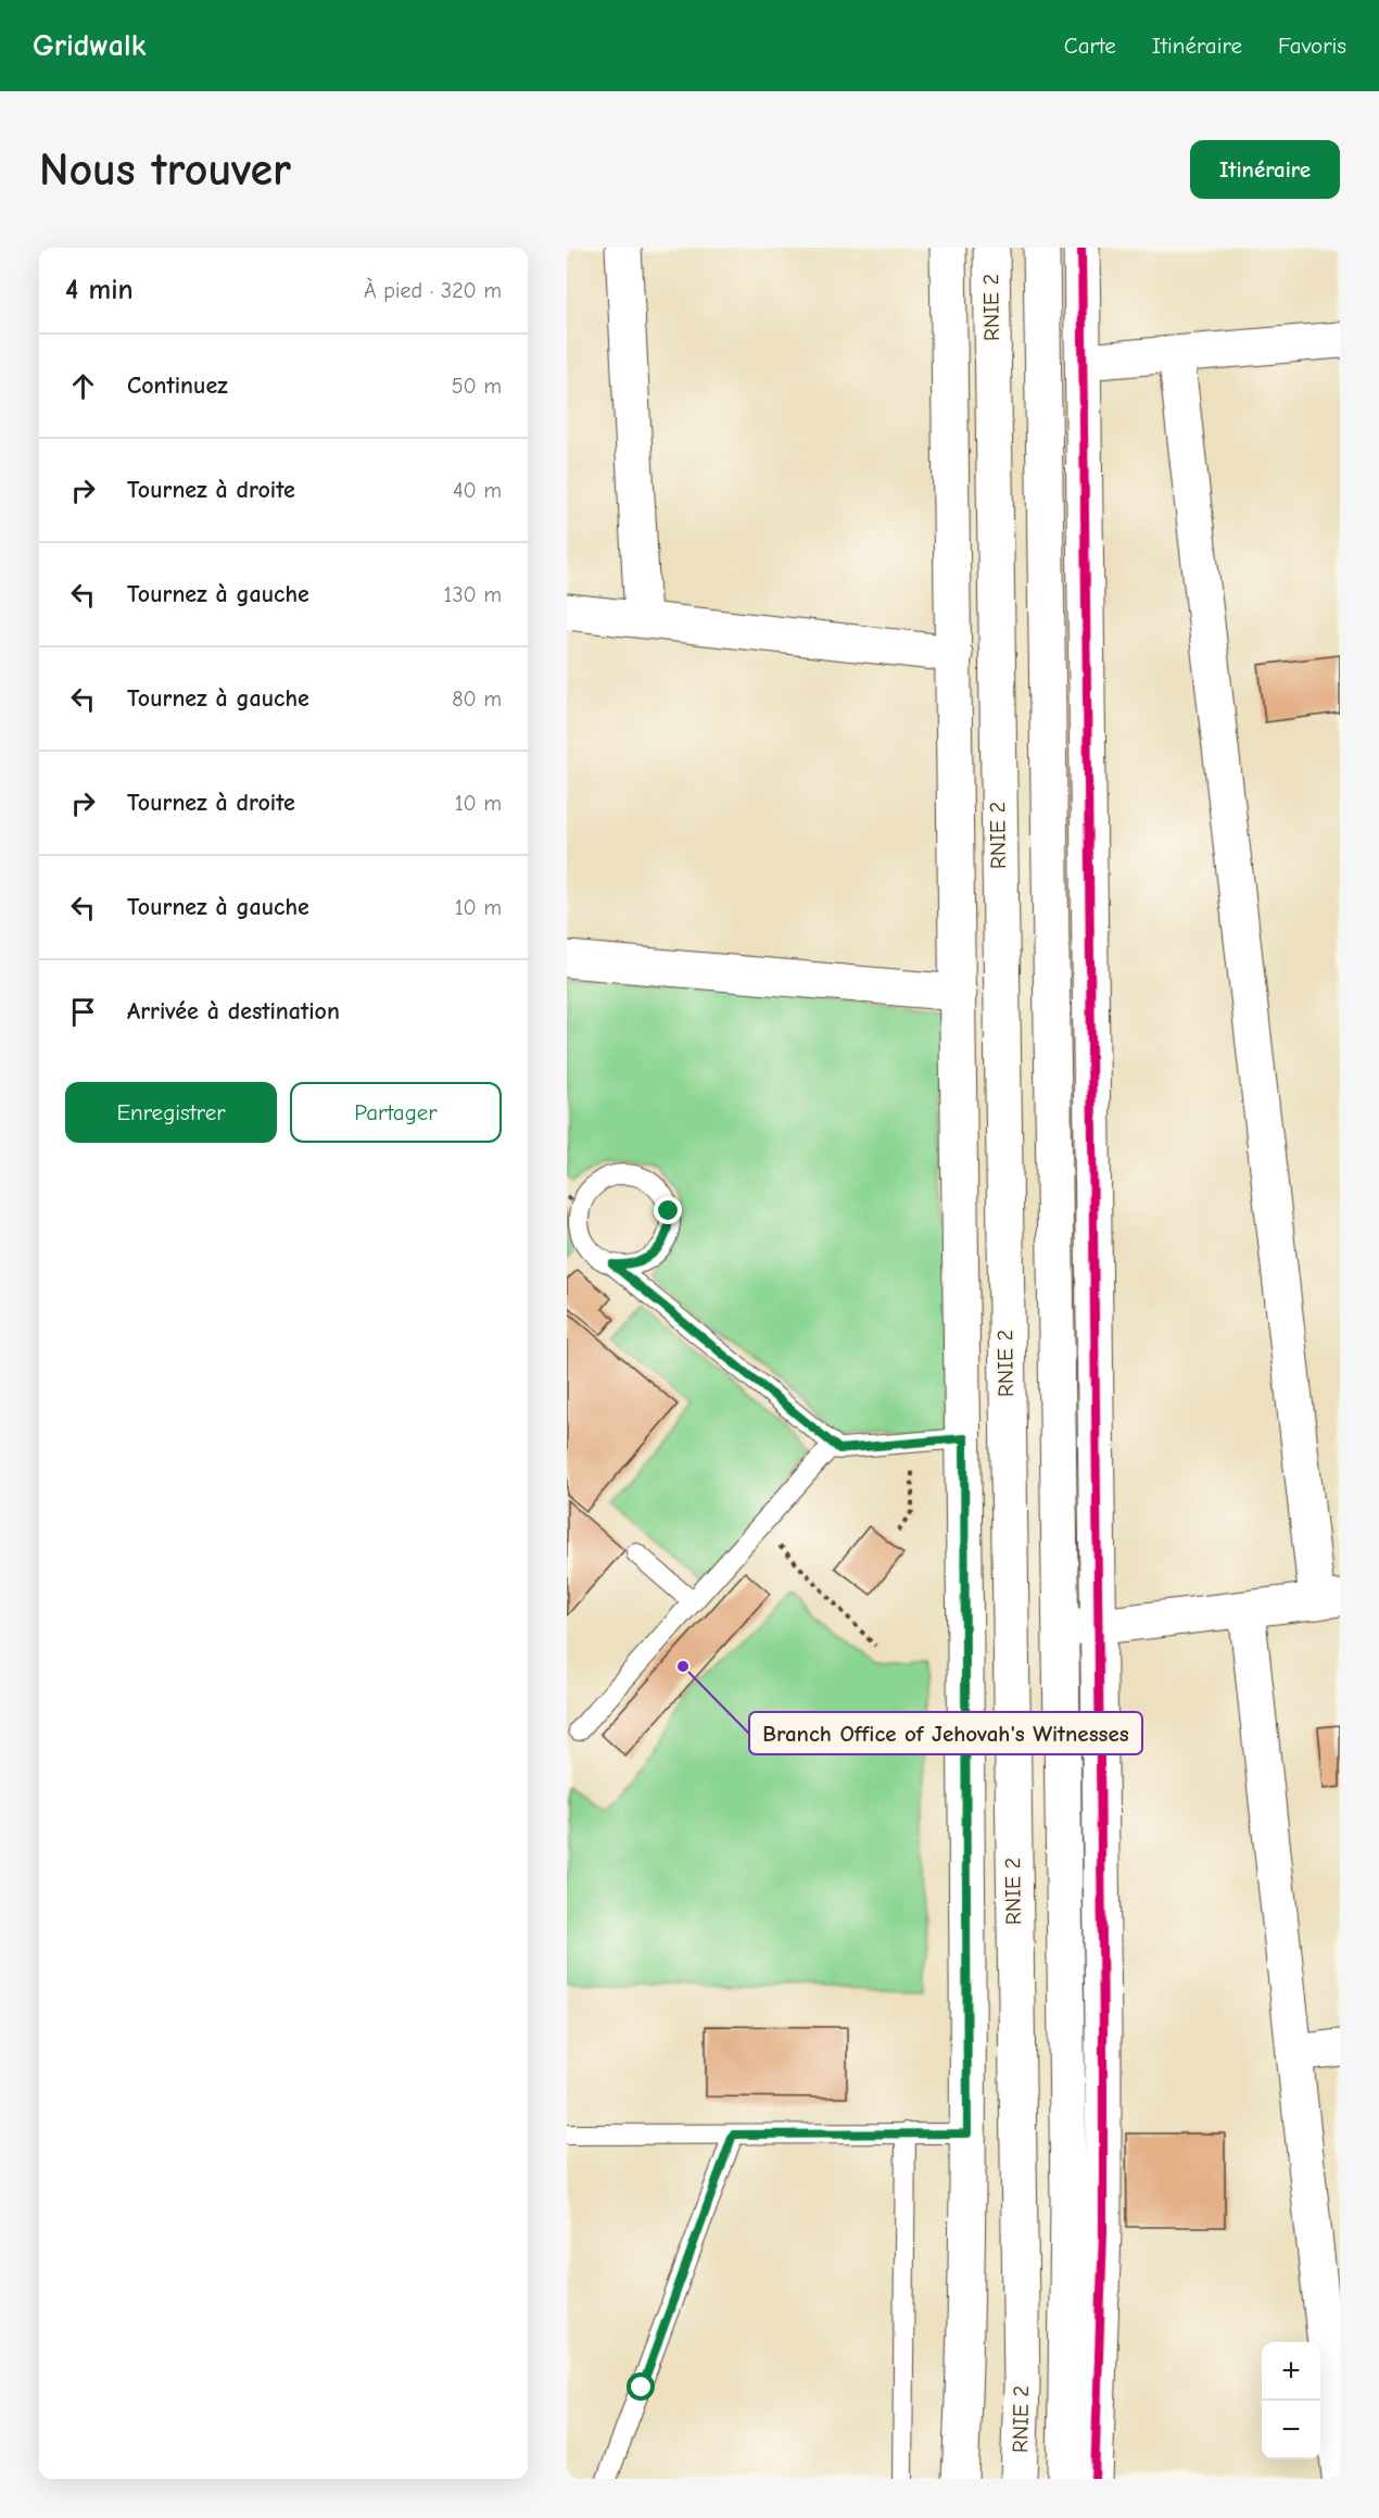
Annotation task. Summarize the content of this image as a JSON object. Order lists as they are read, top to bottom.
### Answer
{
  "streets": {
    "main road": ["RNIE 2"]
  },
  "places": ["Branch Office of Jehovah's Witnesses"],
  "page": {
    "header": "Gridwalk",
    "nav": ["Carte", "Itinéraire", "Favoris"],
    "buttons": [
      "Itinéraire",
      ["Enregistrer", "Partager"]
    ],
    "title": "Nous trouver",
    "heading": ["4 min", "À pied · 320 m"],
    "list": [
      ["Continuez", "50 m"],
      ["Tournez à droite", "40 m"],
      ["Tournez à gauche", "130 m"],
      ["Tournez à gauche", "80 m"],
      ["Tournez à droite", "10 m"],
      ["Tournez à gauche", "10 m"],
      "Arrivée à destination"
    ],
    "map_buttons": ["+", "−"]
  }
}
